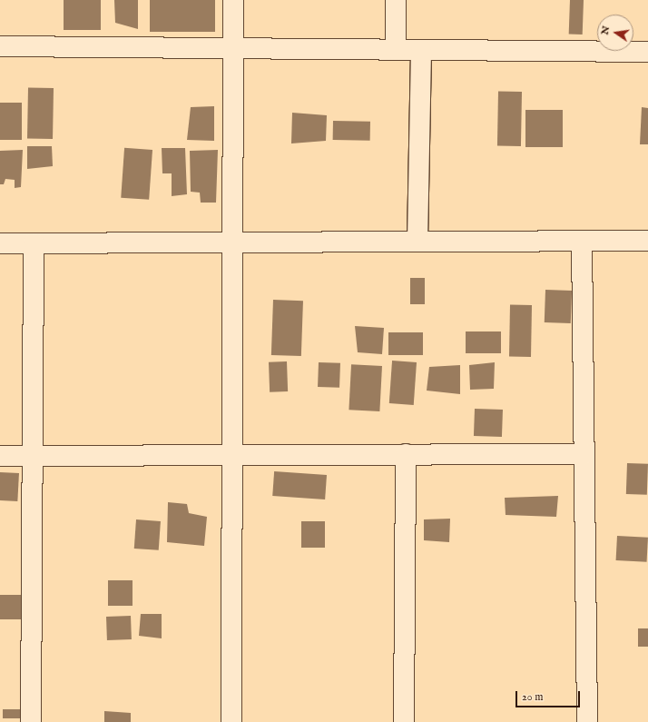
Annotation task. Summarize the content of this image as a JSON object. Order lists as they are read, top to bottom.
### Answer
{
  "scale_bar": "20 m",
  "north": "left"
}
